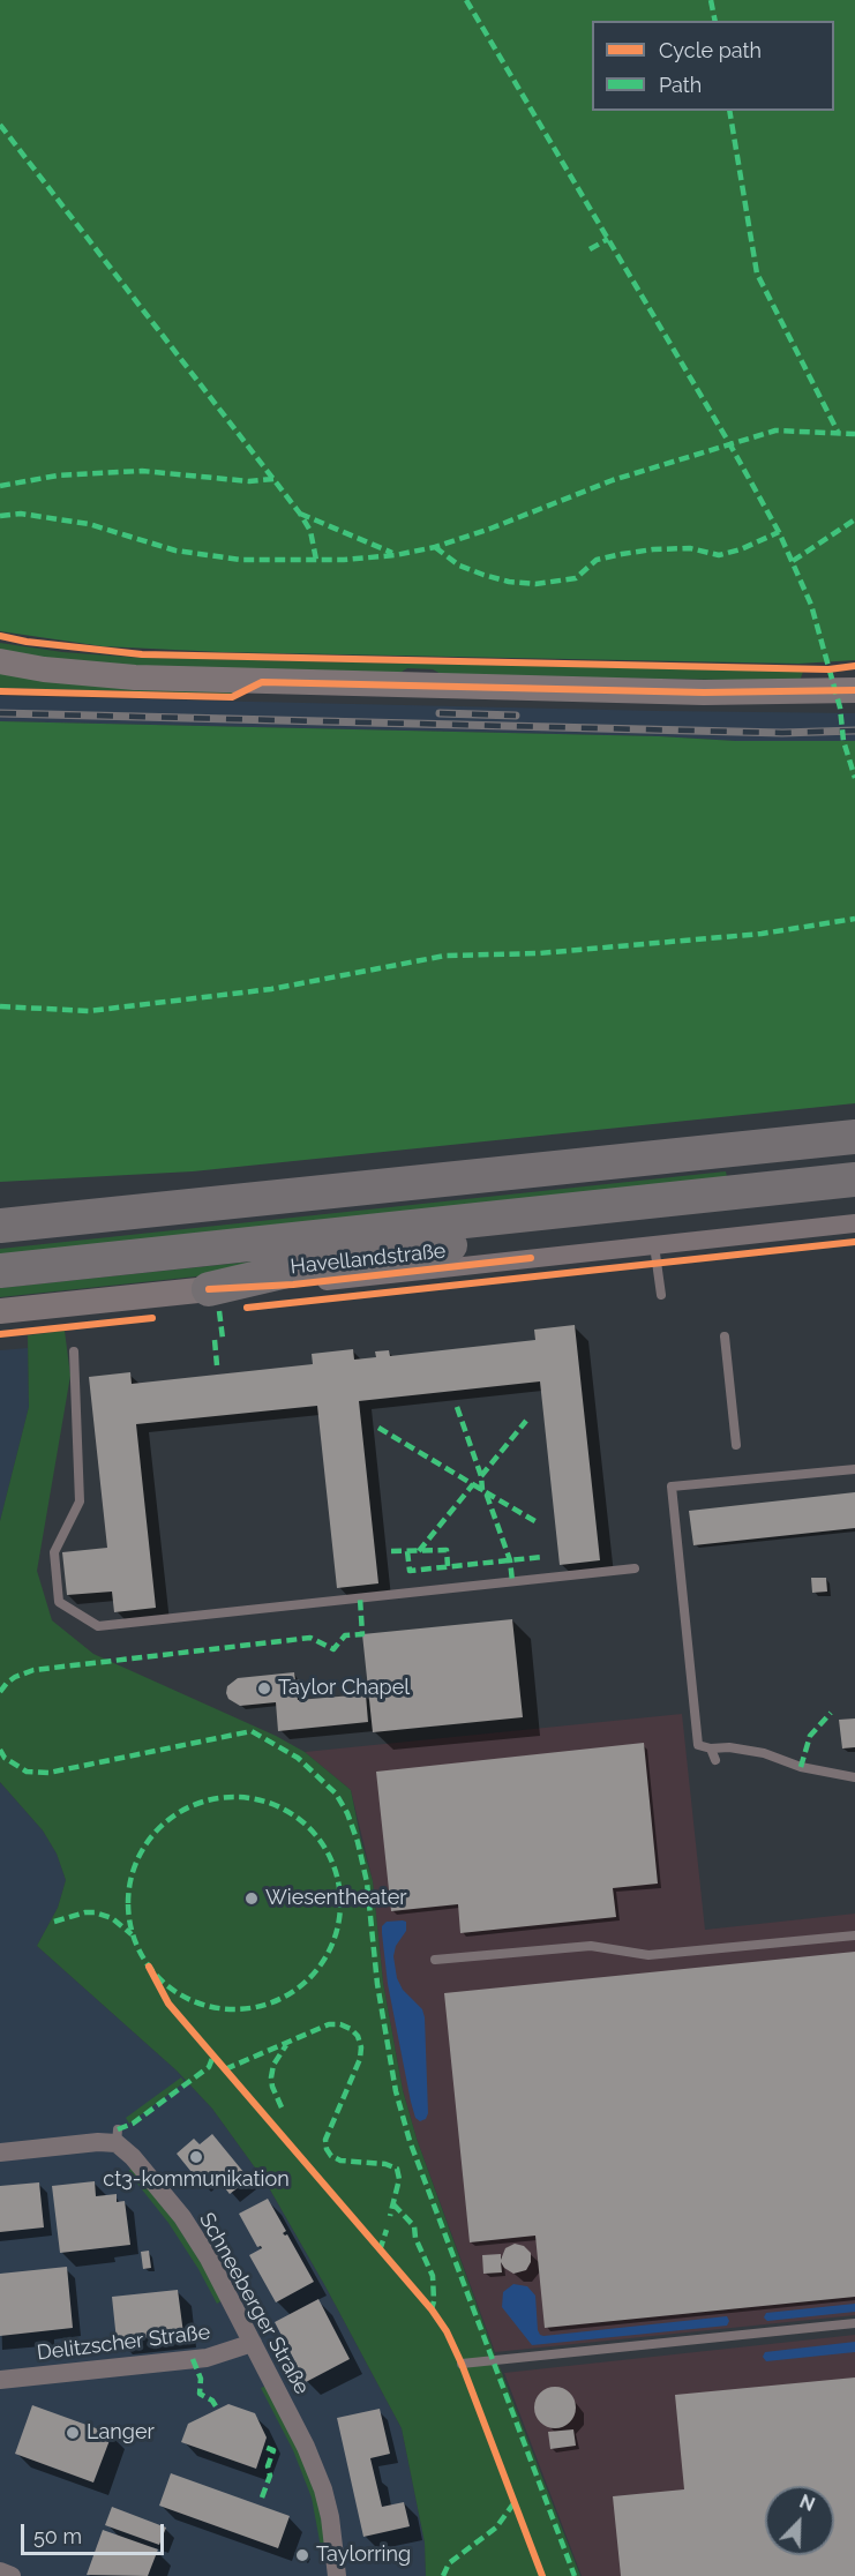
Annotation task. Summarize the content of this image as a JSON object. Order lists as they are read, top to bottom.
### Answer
{
  "streets": {
    "main road": ["Havellandstraße"],
    "street": ["Schneeberger Straße", "Delitzscher Straße"]
  },
  "crossings": [
    ["Schneeberger Straße", "Delitzscher Straße"]
  ],
  "places": [
    "Taylor Chapel",
    "Wiesentheater",
    "ct3-kommunikation",
    "Langer",
    "Taylorring"
  ],
  "legend": ["Cycle path", "Path"],
  "scale_bar": "50 m",
  "north": "top right"
}
